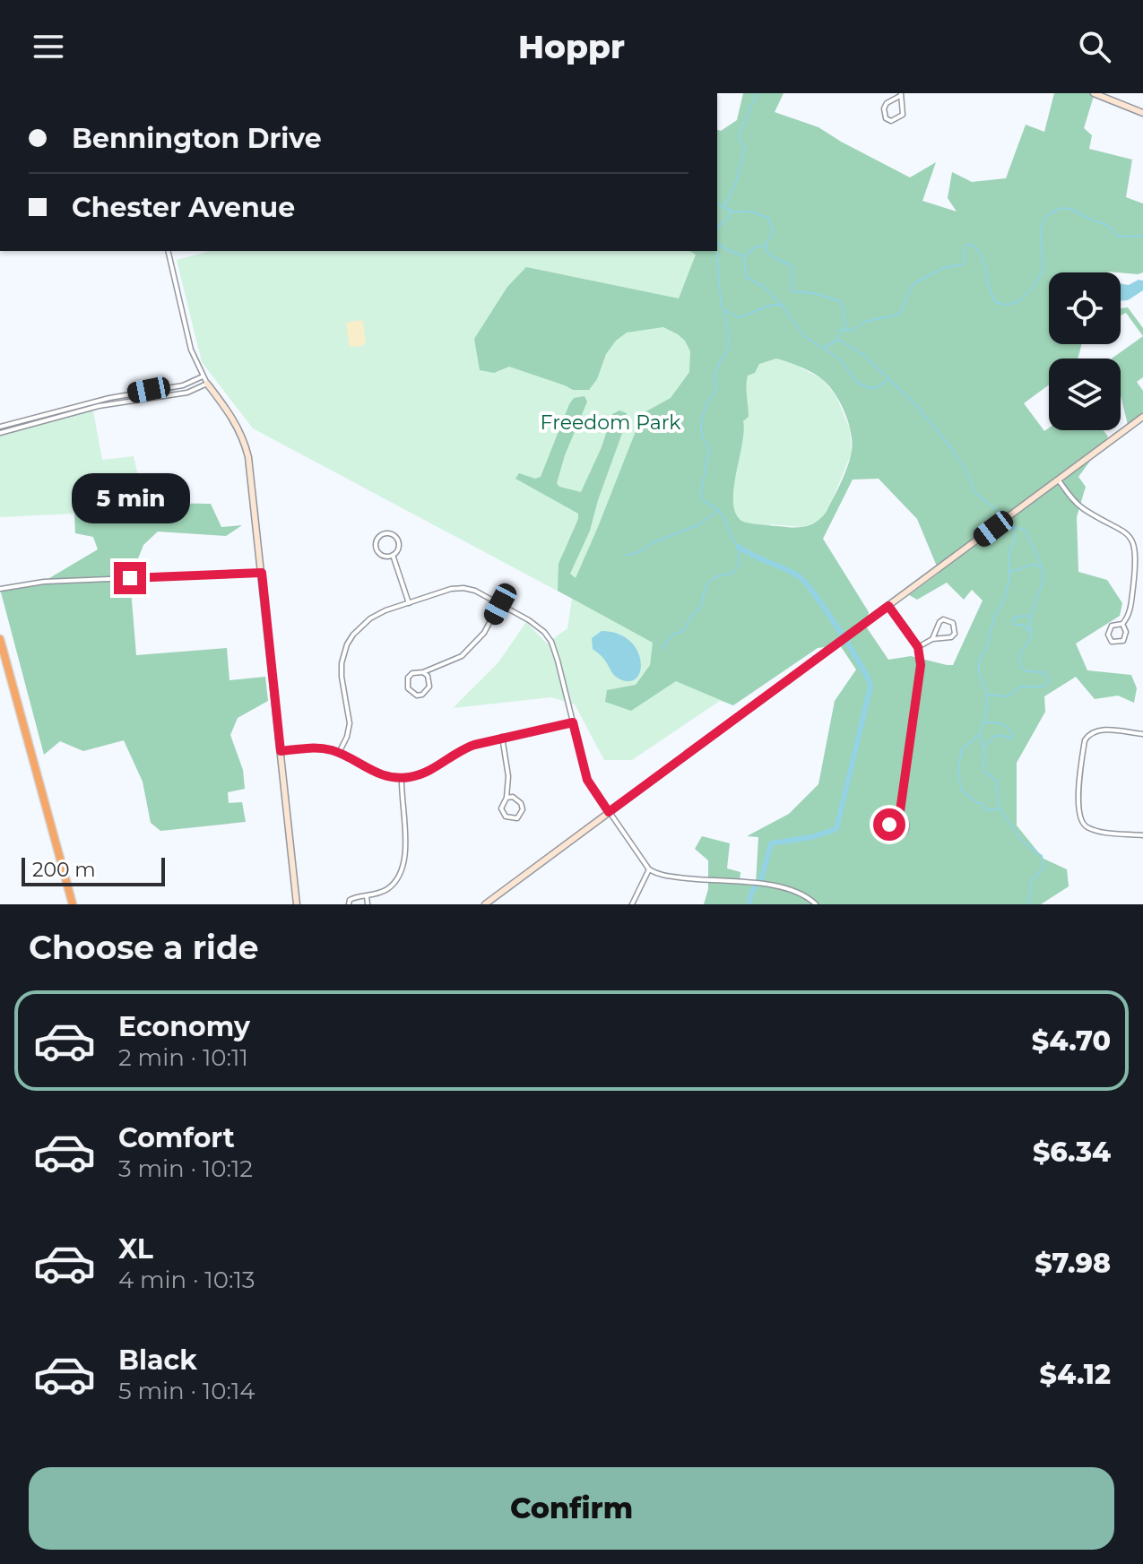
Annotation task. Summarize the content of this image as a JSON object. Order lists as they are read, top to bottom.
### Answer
{
  "parks": ["Freedom Park"],
  "scale_bar": "200 m",
  "page": {
    "header": "Hoppr",
    "banner": ["Bennington Drive", "Chester Avenue"],
    "bubble": "5 min",
    "scale": "200 m",
    "heading": "Choose a ride",
    "list": [
      {
        "name": "Economy",
        "note": "2 min · 10:11",
        "value": "$4.70"
      },
      {
        "name": "Comfort",
        "note": "3 min · 10:12",
        "value": "$6.34"
      },
      {
        "name": "XL",
        "note": "4 min · 10:13",
        "value": "$7.98"
      },
      {
        "name": "Black",
        "note": "5 min · 10:14",
        "value": "$4.12"
      }
    ],
    "buttons": "Confirm"
  }
}
